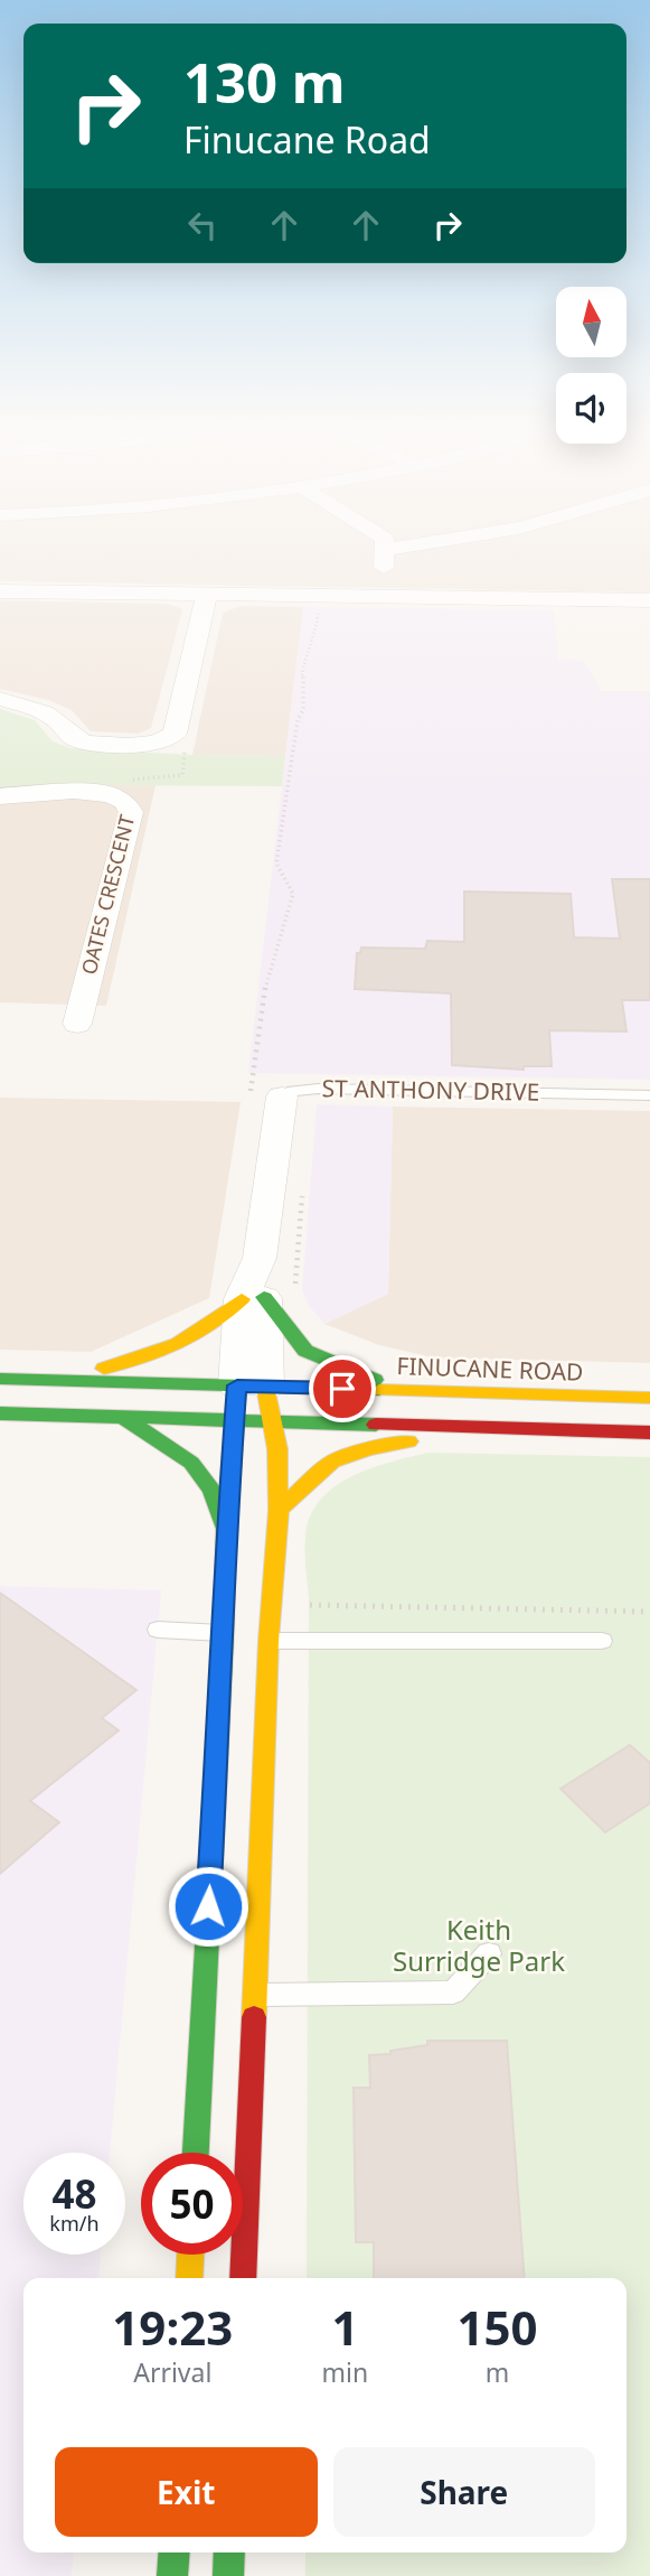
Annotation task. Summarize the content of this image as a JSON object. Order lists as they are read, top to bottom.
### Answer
{
  "streets": {
    "main road": ["FINUCANE ROAD"],
    "street": ["OATES CRESCENT", "ST ANTHONY DRIVE"]
  },
  "crossings": [
    ["ST ANTHONY DRIVE", "FINUCANE ROAD"]
  ],
  "parks": ["Keith Surridge Park"],
  "north": "top",
  "page": {
    "turn": ["130 m", "Finucane Road"],
    "speed": "48 km/h",
    "limit": "50",
    "eta": [
      "19:23",
      "Arrival",
      "1",
      "min",
      "150",
      "m"
    ],
    "buttons": ["Exit", "Share"]
  }
}
